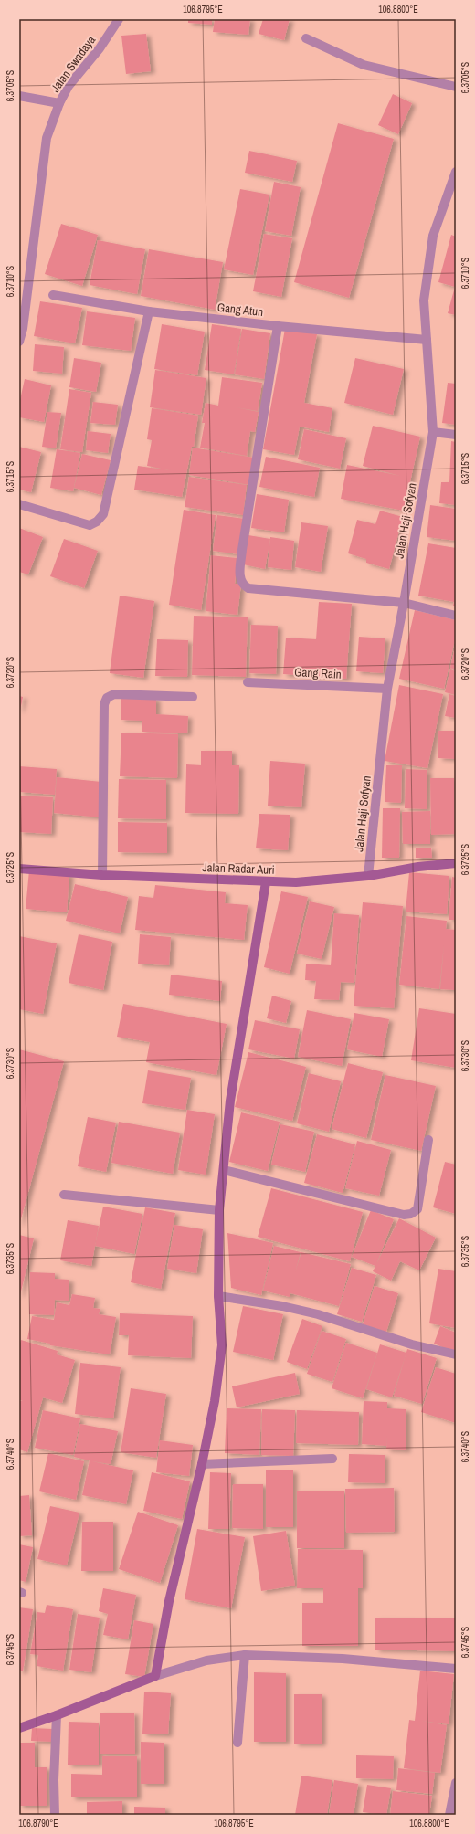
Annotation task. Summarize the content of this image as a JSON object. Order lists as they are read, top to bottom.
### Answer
{
  "streets": {
    "street": [
      "Jalan Swadaya",
      "Gang Atun",
      "Jalan Haji Sofyan",
      "Gang Rain",
      "Jalan Radar Auri"
    ]
  },
  "crossings": [
    ["Gang Atun", "Jalan Haji Sofyan"],
    ["Jalan Haji Sofyan", "Gang Rain"],
    ["Jalan Haji Sofyan", "Jalan Radar Auri"]
  ],
  "coordinates": [
    "106.8795°E",
    "106.8800°E",
    "6.3705°S",
    "6.3710°S",
    "6.3715°S",
    "6.3720°S",
    "6.3725°S",
    "6.3730°S",
    "6.3735°S",
    "6.3740°S",
    "6.3745°S",
    "106.8790°E"
  ]
}
